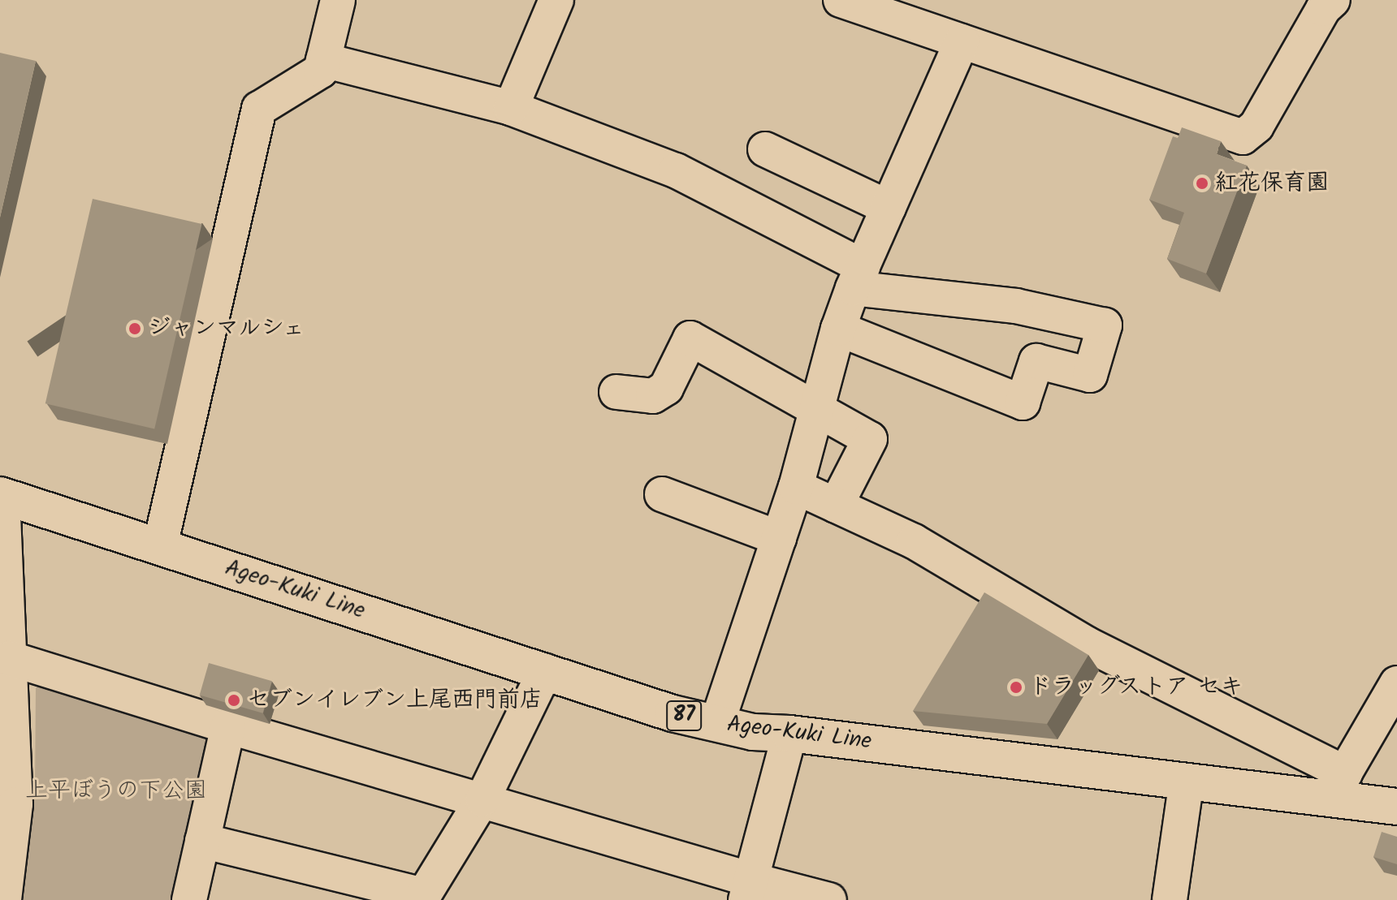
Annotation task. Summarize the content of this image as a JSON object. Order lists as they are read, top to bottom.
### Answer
{
  "streets": {
    "main road": ["Ageo-Kuki Line", "87"]
  },
  "parks": ["上平ぼうの下公園"],
  "places": [
    "紅花保育園",
    "ジャンマルシェ",
    "ドラッグストア セキ",
    "セブンイレブン上尾西門前店"
  ]
}
